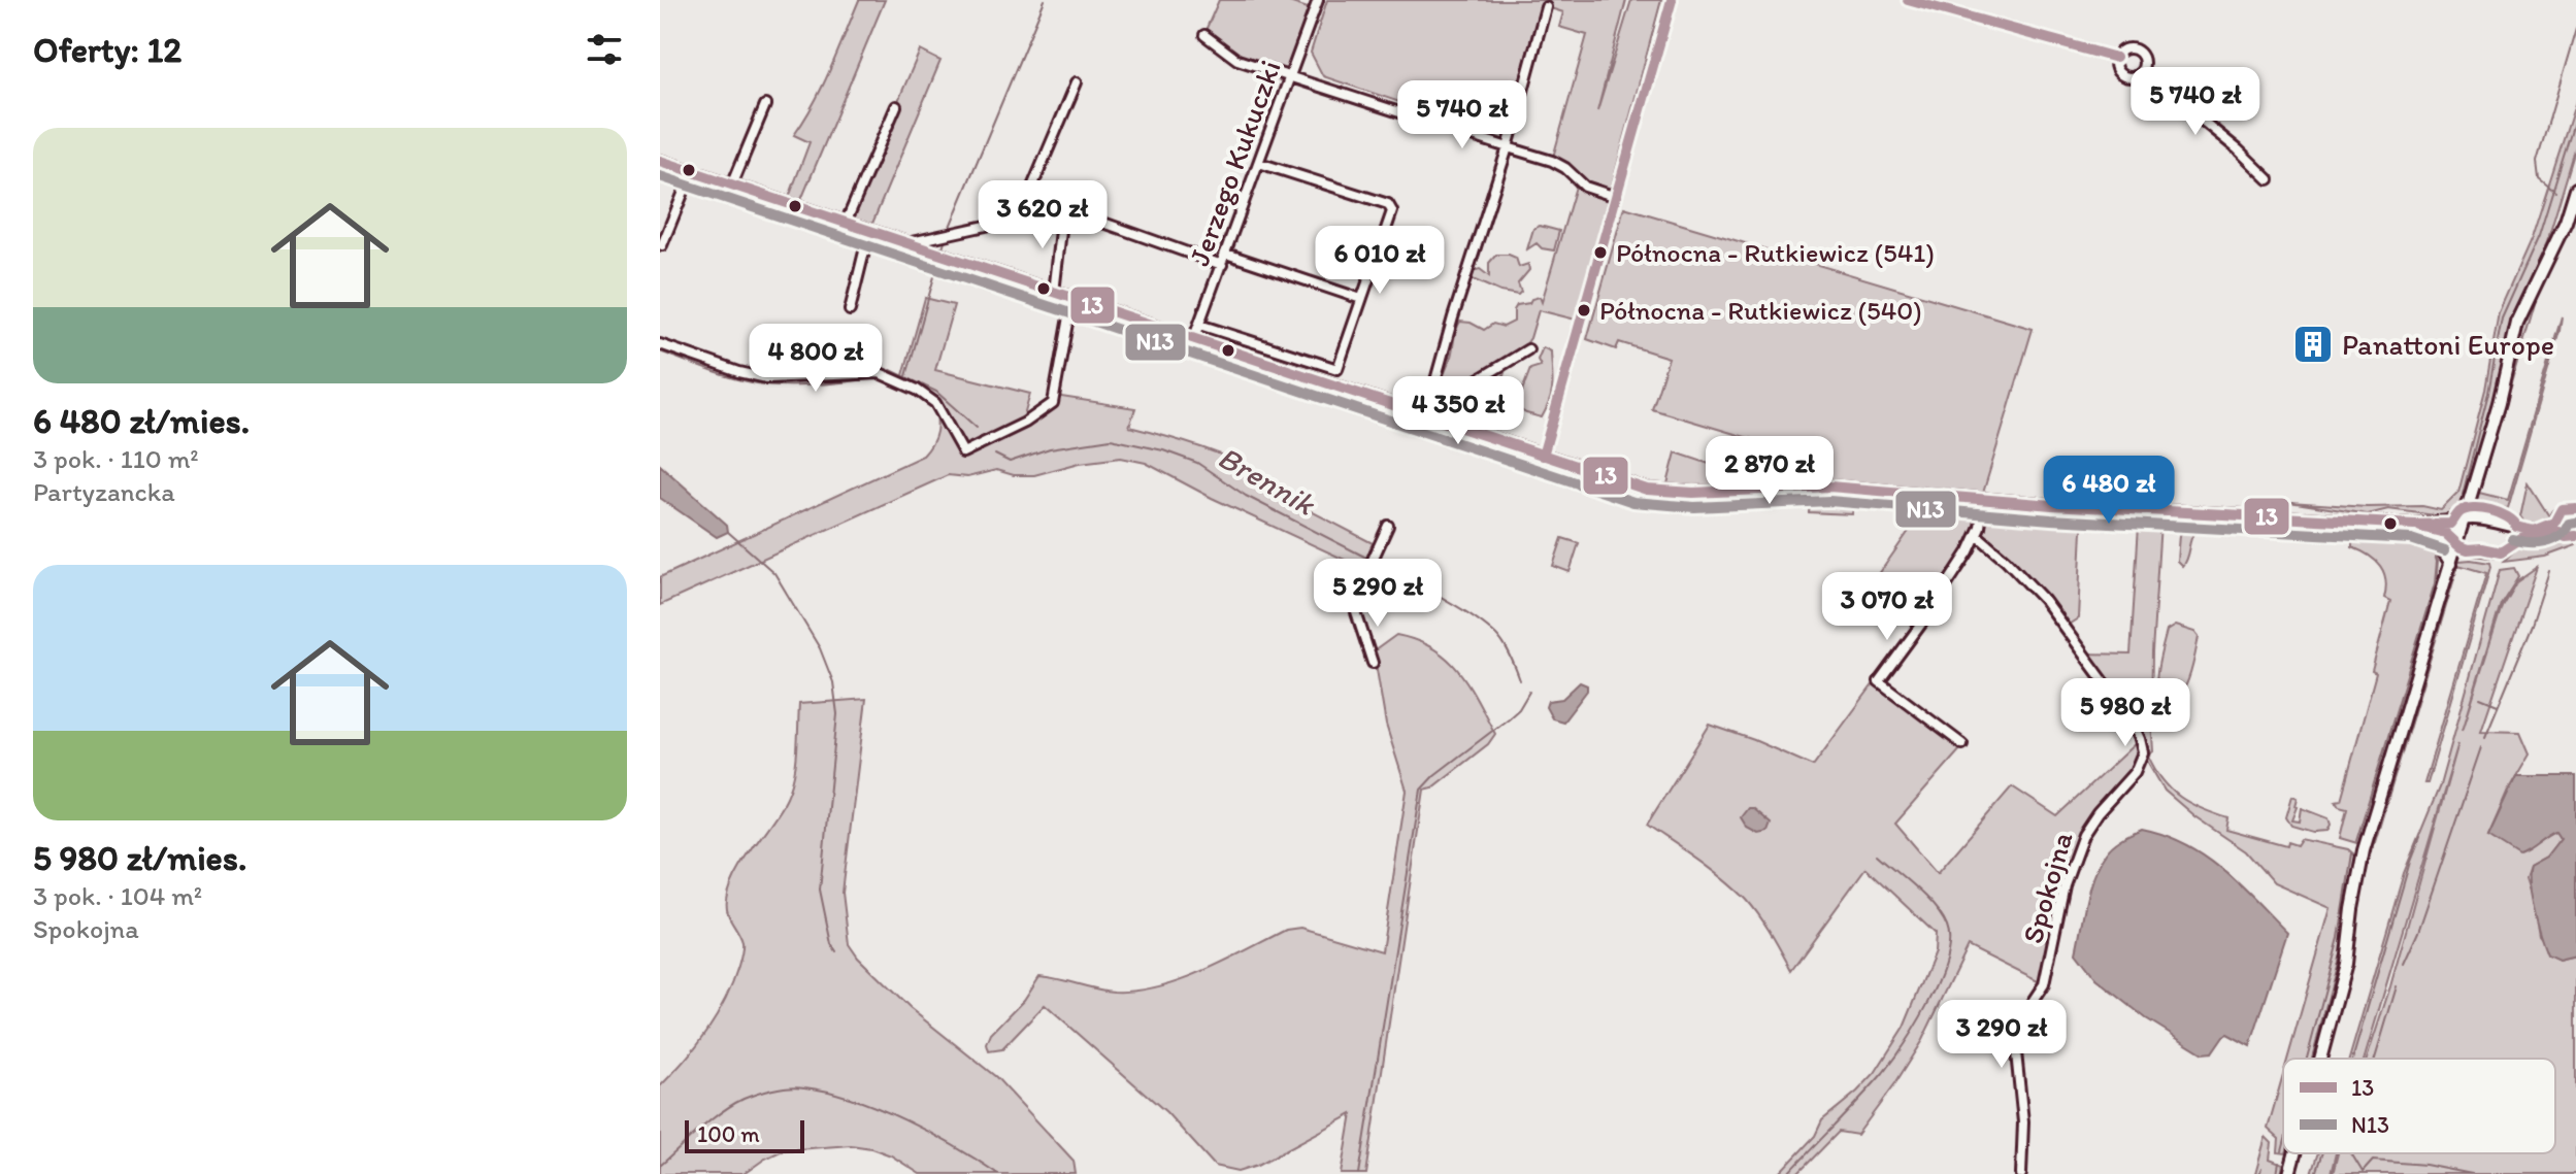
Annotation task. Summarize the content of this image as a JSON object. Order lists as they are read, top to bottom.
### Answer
{
  "streets": {
    "street": ["Jerzego Kukuczki", "Spokojna"]
  },
  "water": ["Brennik"],
  "places": {
    "other": ["Północna - Rutkiewicz (541)", "Północna - Rutkiewicz (540)"],
    "building": ["Panattoni Europe"]
  },
  "lines": ["transit line 13", "transit line N13"],
  "legend": ["13", "N13"],
  "scale_bar": "100 m",
  "page": {
    "heading": "Oferty: 12",
    "price": [
      "5 740 zł",
      "5 740 zł",
      "3 620 zł",
      "6 010 zł",
      "4 800 zł",
      "4 350 zł",
      "2 870 zł",
      "6 480 zł",
      "5 290 zł",
      "3 070 zł",
      "5 980 zł",
      "3 290 zł"
    ],
    "list": [
      {
        "name": "6 480 zł/mies.",
        "note": "3 pok. · 110 m² · Partyzancka"
      },
      {
        "name": "5 980 zł/mies.",
        "note": "3 pok. · 104 m² · Spokojna"
      }
    ],
    "scale": "100 m"
  }
}
